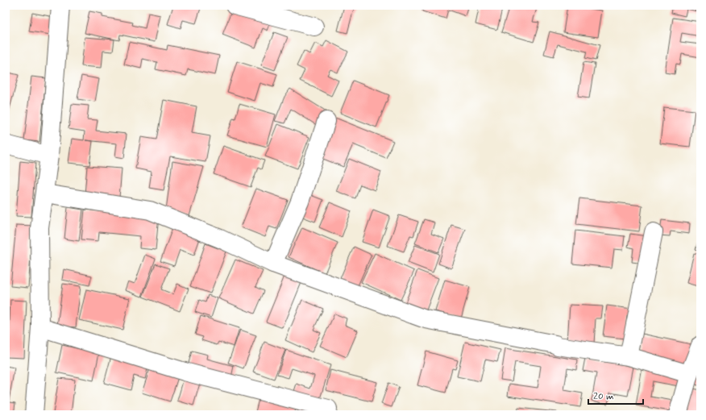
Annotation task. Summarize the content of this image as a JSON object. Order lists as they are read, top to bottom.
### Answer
{
  "scale_bar": "20 m"
}
